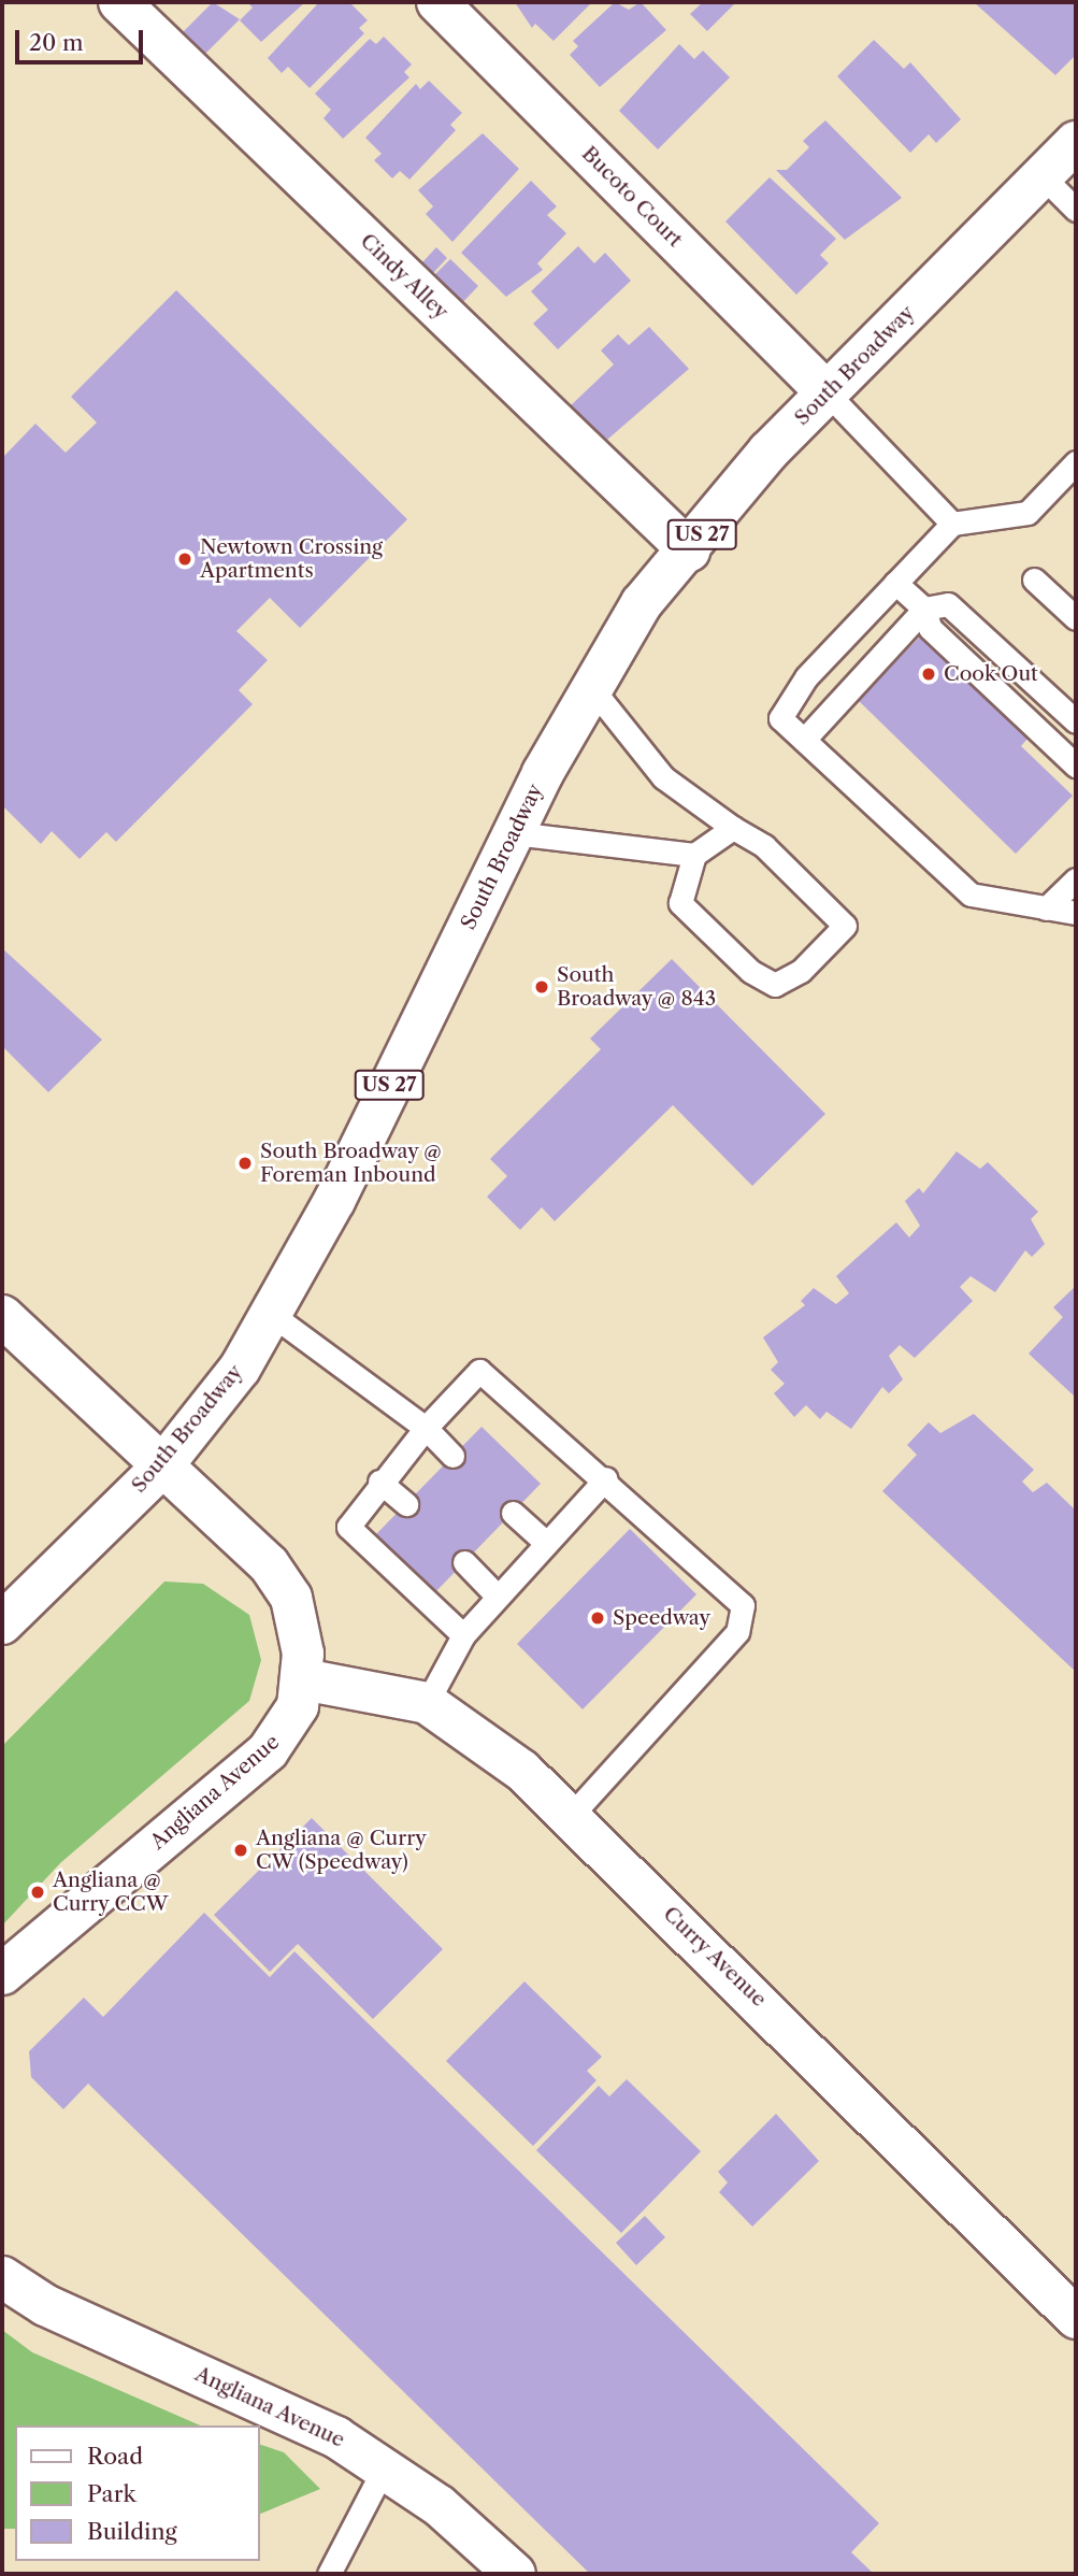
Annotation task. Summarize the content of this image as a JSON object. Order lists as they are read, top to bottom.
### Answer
{
  "streets": {
    "street": [
      "Bucoto Court",
      "Cindy Alley",
      "South Broadway",
      "US 27",
      "Angliana Avenue",
      "Curry Avenue"
    ]
  },
  "crossings": [
    ["Bucoto Court", "South Broadway"],
    ["Cindy Alley", "South Broadway"],
    ["South Broadway", "Angliana Avenue"],
    ["Angliana Avenue", "Curry Avenue"]
  ],
  "places": [
    "Newtown Crossing Apartments",
    "Cook Out",
    "South Broadway @ 843",
    "South Broadway @ Foreman Inbound",
    "Speedway",
    "Angliana @ Curry CW (Speedway)",
    "Angliana @ Curry CCW"
  ],
  "legend": ["Road", "Park", "Building"],
  "scale_bar": "20 m"
}
